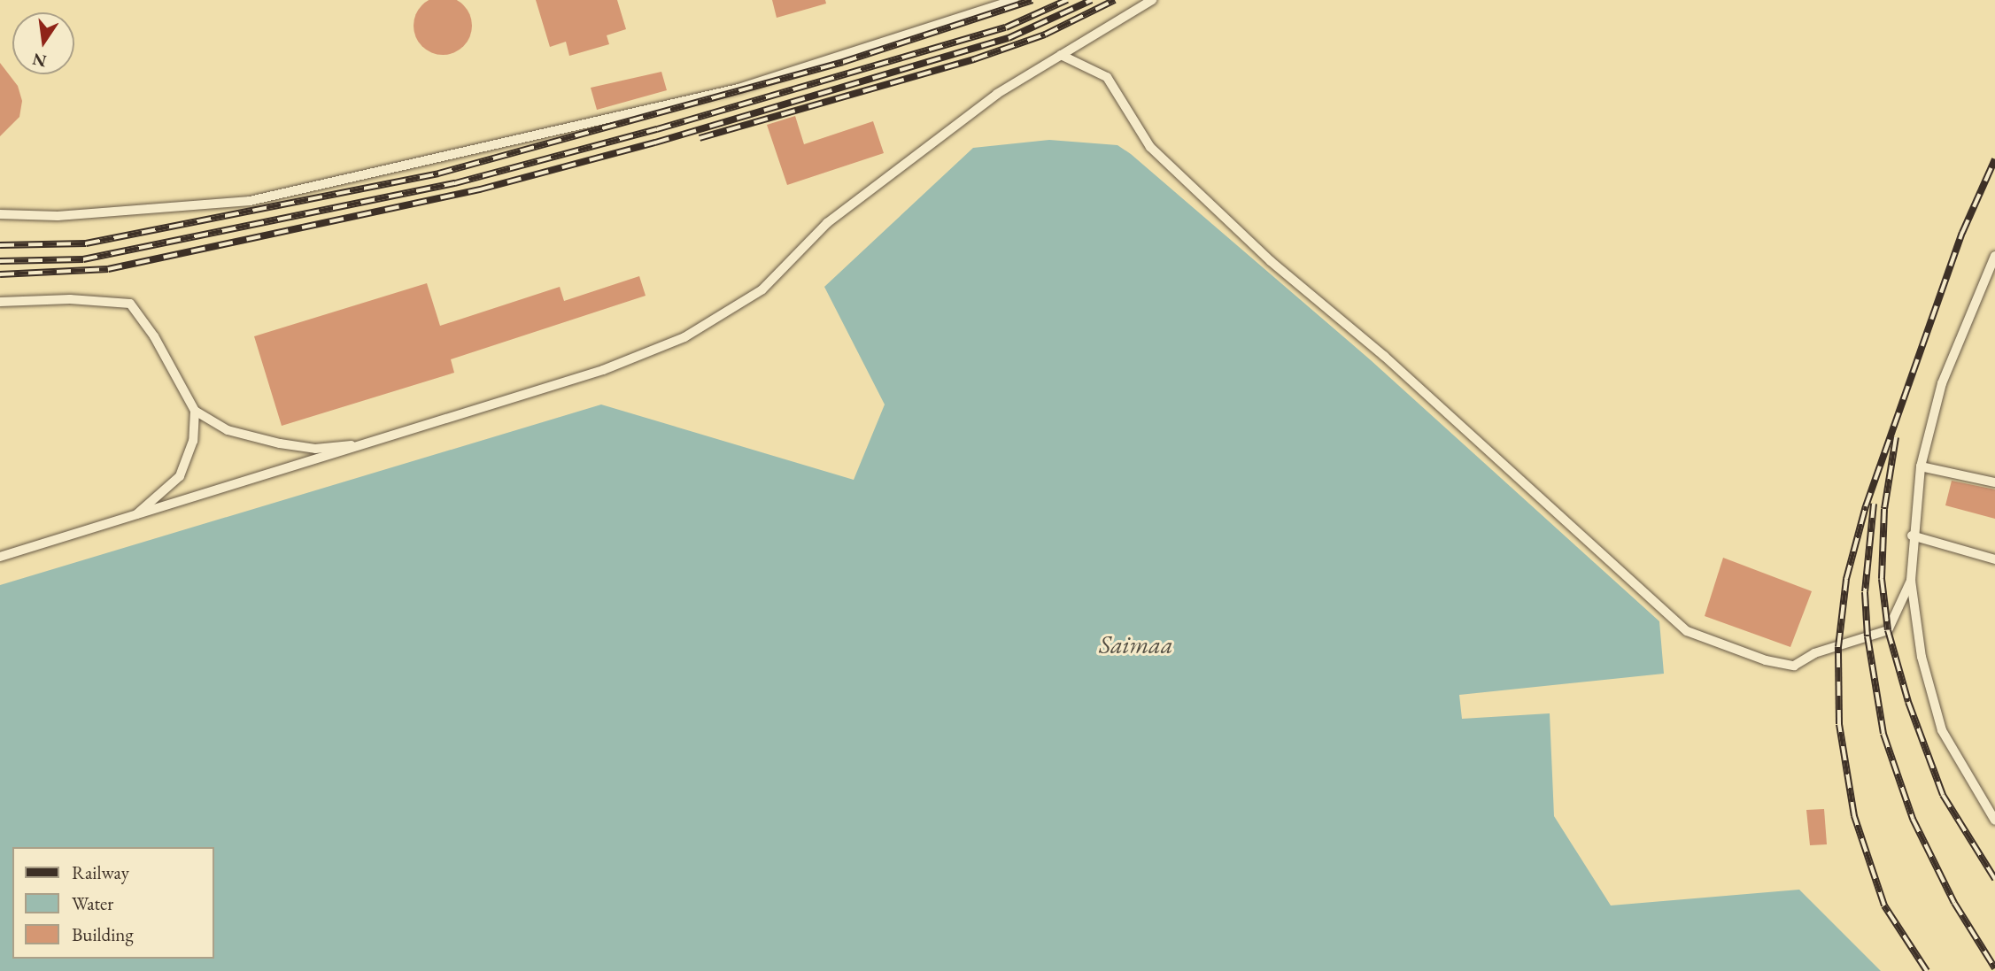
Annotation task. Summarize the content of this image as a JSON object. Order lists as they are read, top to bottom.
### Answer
{
  "water": ["Saimaa"],
  "legend": ["Railway", "Water", "Building"],
  "north": "bottom"
}
